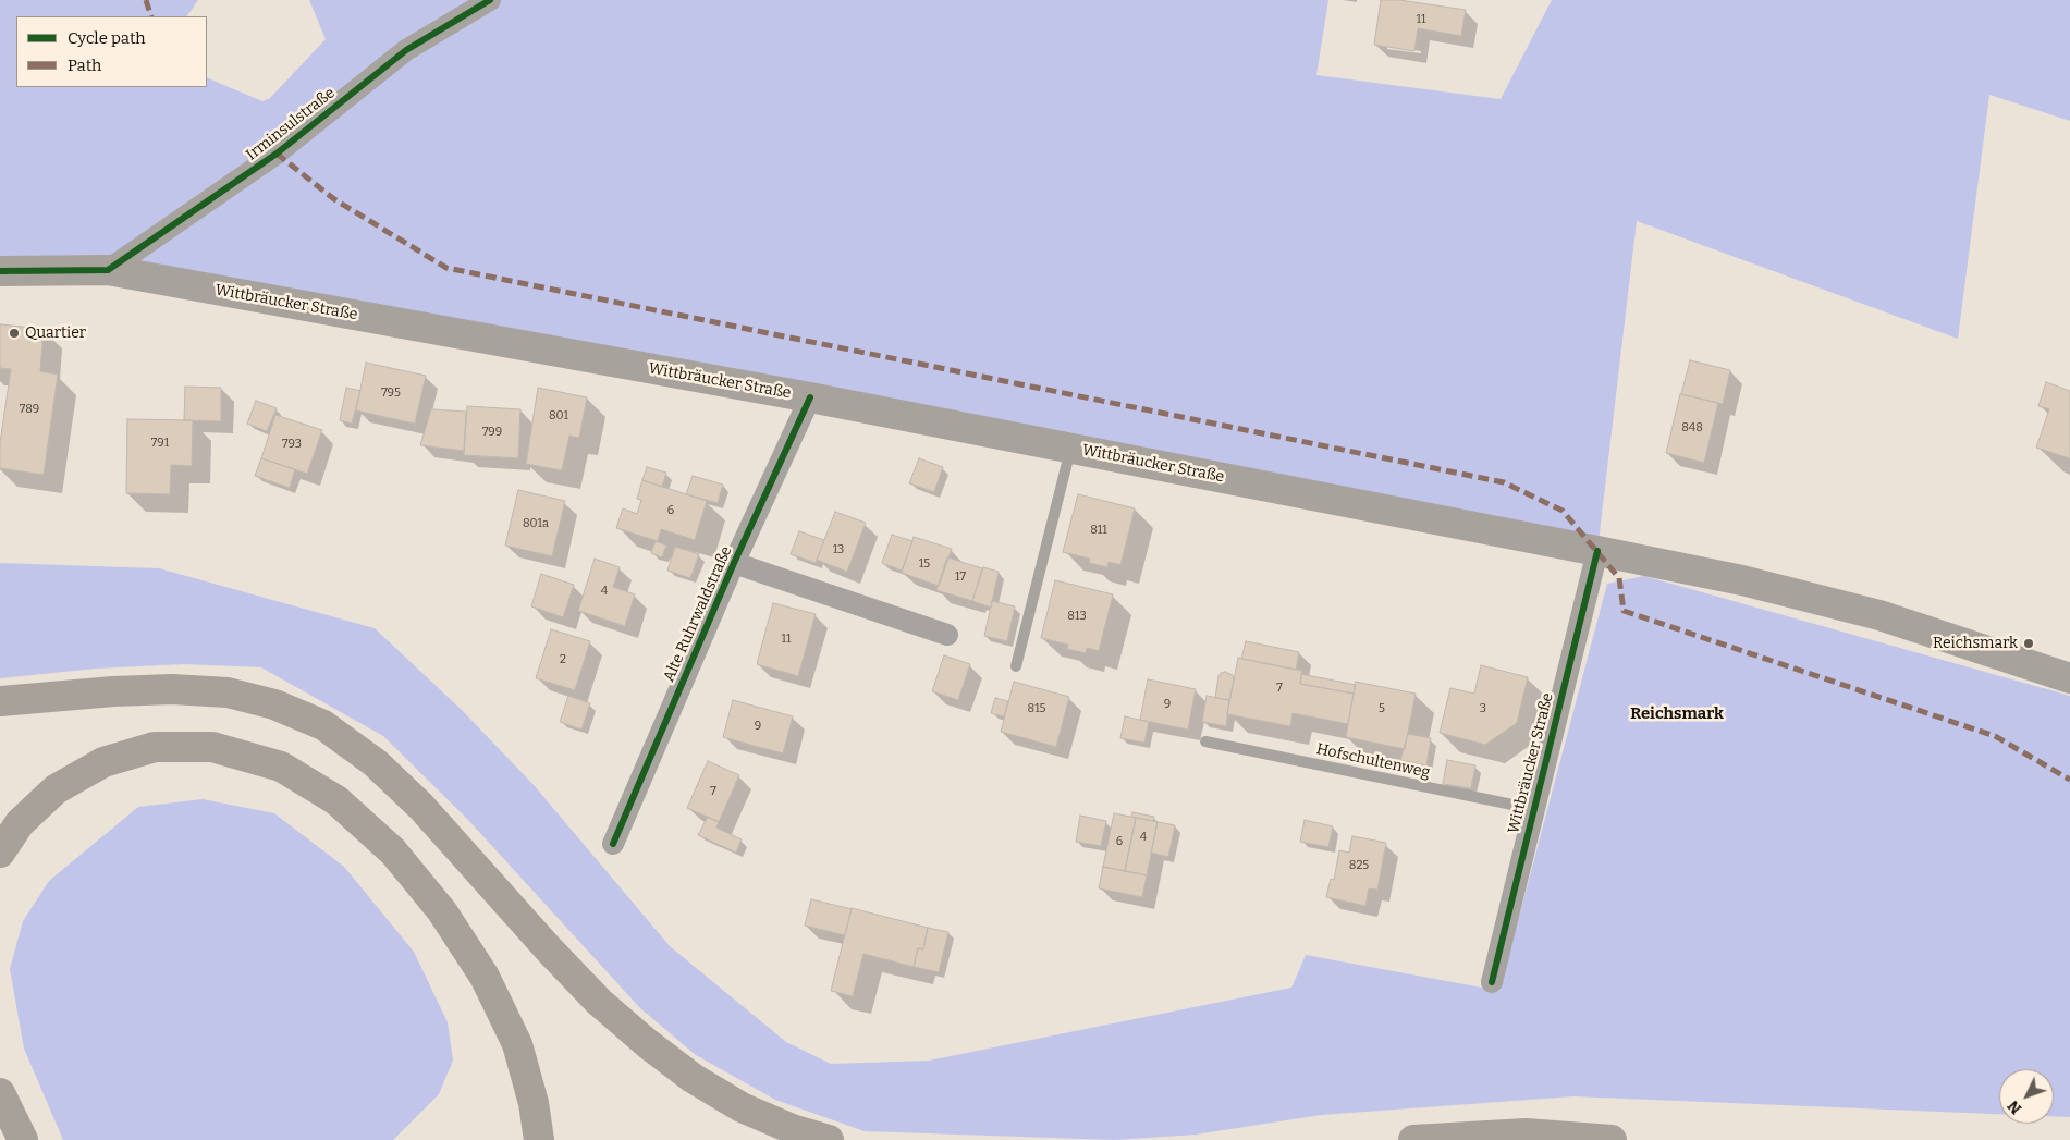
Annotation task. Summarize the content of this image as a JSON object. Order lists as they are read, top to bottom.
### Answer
{
  "streets": {
    "main road": ["Wittbräucker Straße"],
    "street": ["Irminsulstraße", "Alte Ruhrwaldstraße"],
    "lane": ["Hofschultenweg"]
  },
  "crossings": [
    ["Irminsulstraße", "Wittbräucker Straße"],
    ["Wittbräucker Straße", "Alte Ruhrwaldstraße"],
    ["Wittbräucker Straße", "Hofschultenweg"]
  ],
  "districts": ["Reichsmark"],
  "places": ["Quartier", "Reichsmark"],
  "house_numbers": [
    "11",
    "795",
    "789",
    "801",
    "848",
    "799",
    "791",
    "793",
    "6",
    "801a",
    "811",
    "13",
    "15",
    "17",
    "4",
    "813",
    "11",
    "2",
    "7",
    "9",
    "815",
    "5",
    "3",
    "9",
    "7",
    "4",
    "6",
    "825"
  ],
  "legend": ["Cycle path", "Path"],
  "north": "bottom left"
}
